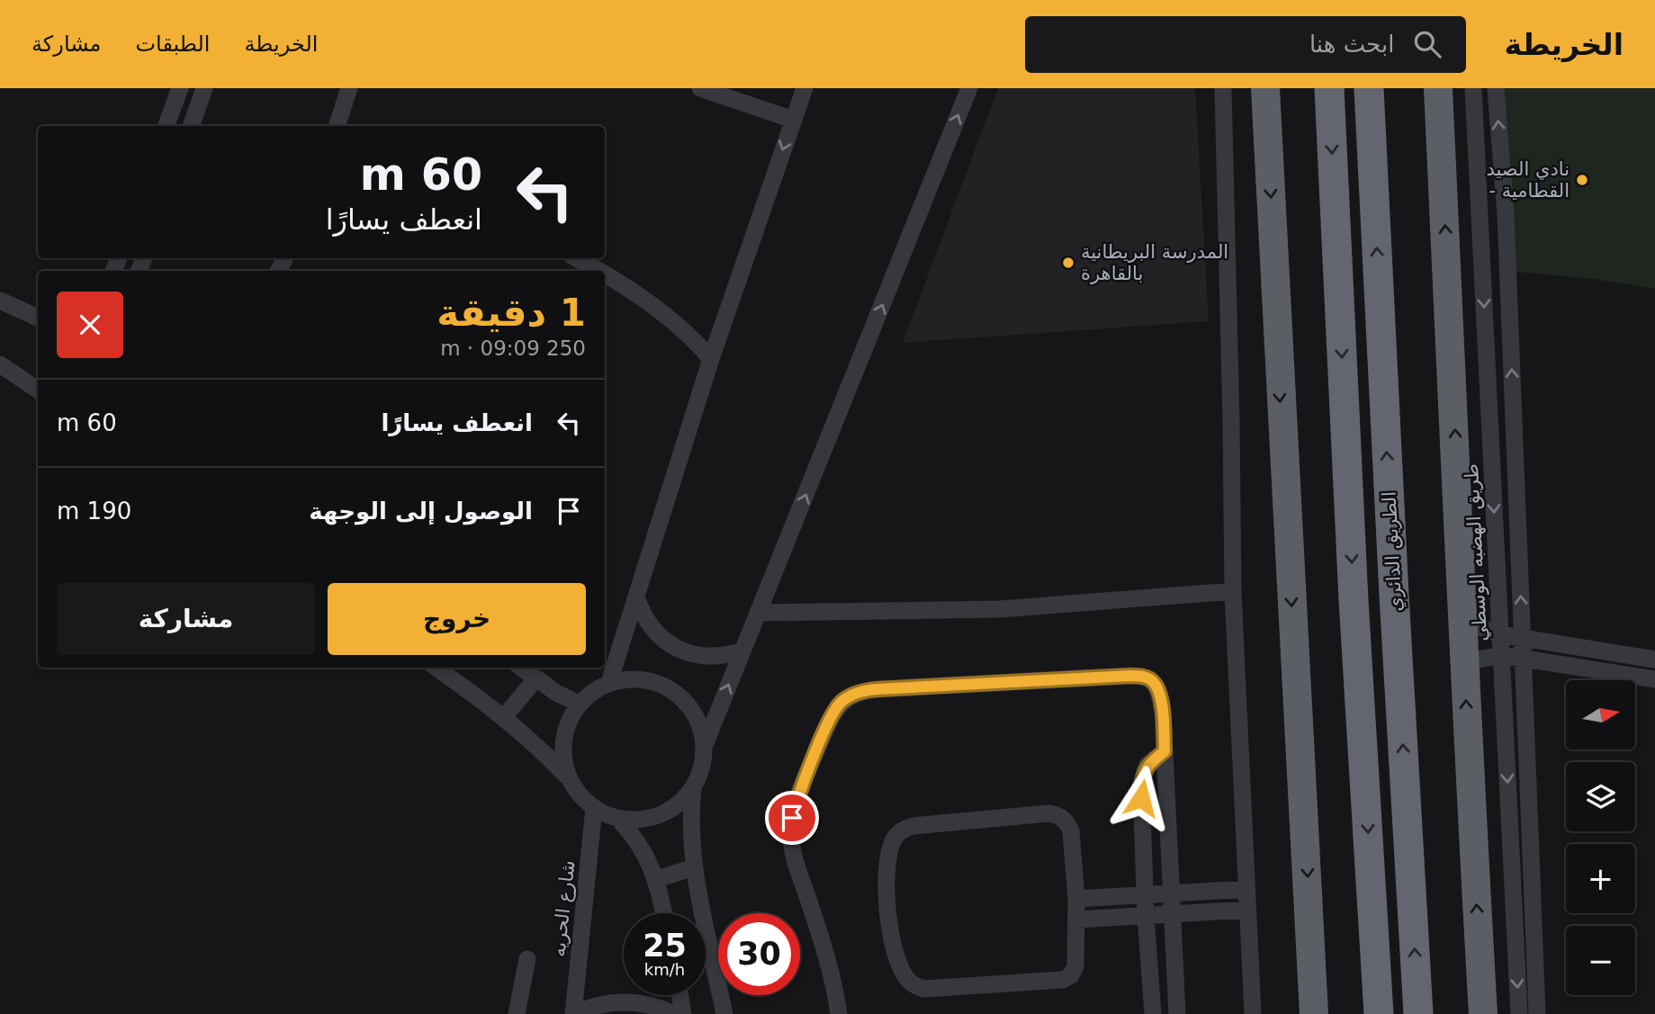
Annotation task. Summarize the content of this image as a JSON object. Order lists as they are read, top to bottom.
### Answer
{
  "streets": {
    "highway": ["الطريق الدائري"],
    "street": ["طريق الهضبه الوسطي", "شارع الحريه"]
  },
  "places": ["نادي الصيد - القطامية", "المدرسة البريطانية بالقاهرة"],
  "north": "right",
  "page": {
    "header": "الخريطة",
    "search": "ابحث هنا",
    "nav": ["الخريطة", "الطبقات", "مشاركة"],
    "turn": ["60 m", "انعطف يسارًا"],
    "heading": ["1 دقيقة", "250 m · 09:09"],
    "list": [
      {
        "name": "انعطف يسارًا",
        "value": "60 m"
      },
      {
        "name": "الوصول إلى الوجهة",
        "value": "190 m"
      }
    ],
    "buttons": ["خروج", "مشاركة"],
    "map_buttons": ["+", "−"],
    "speed": "25 km/h",
    "limit": "30"
  }
}
